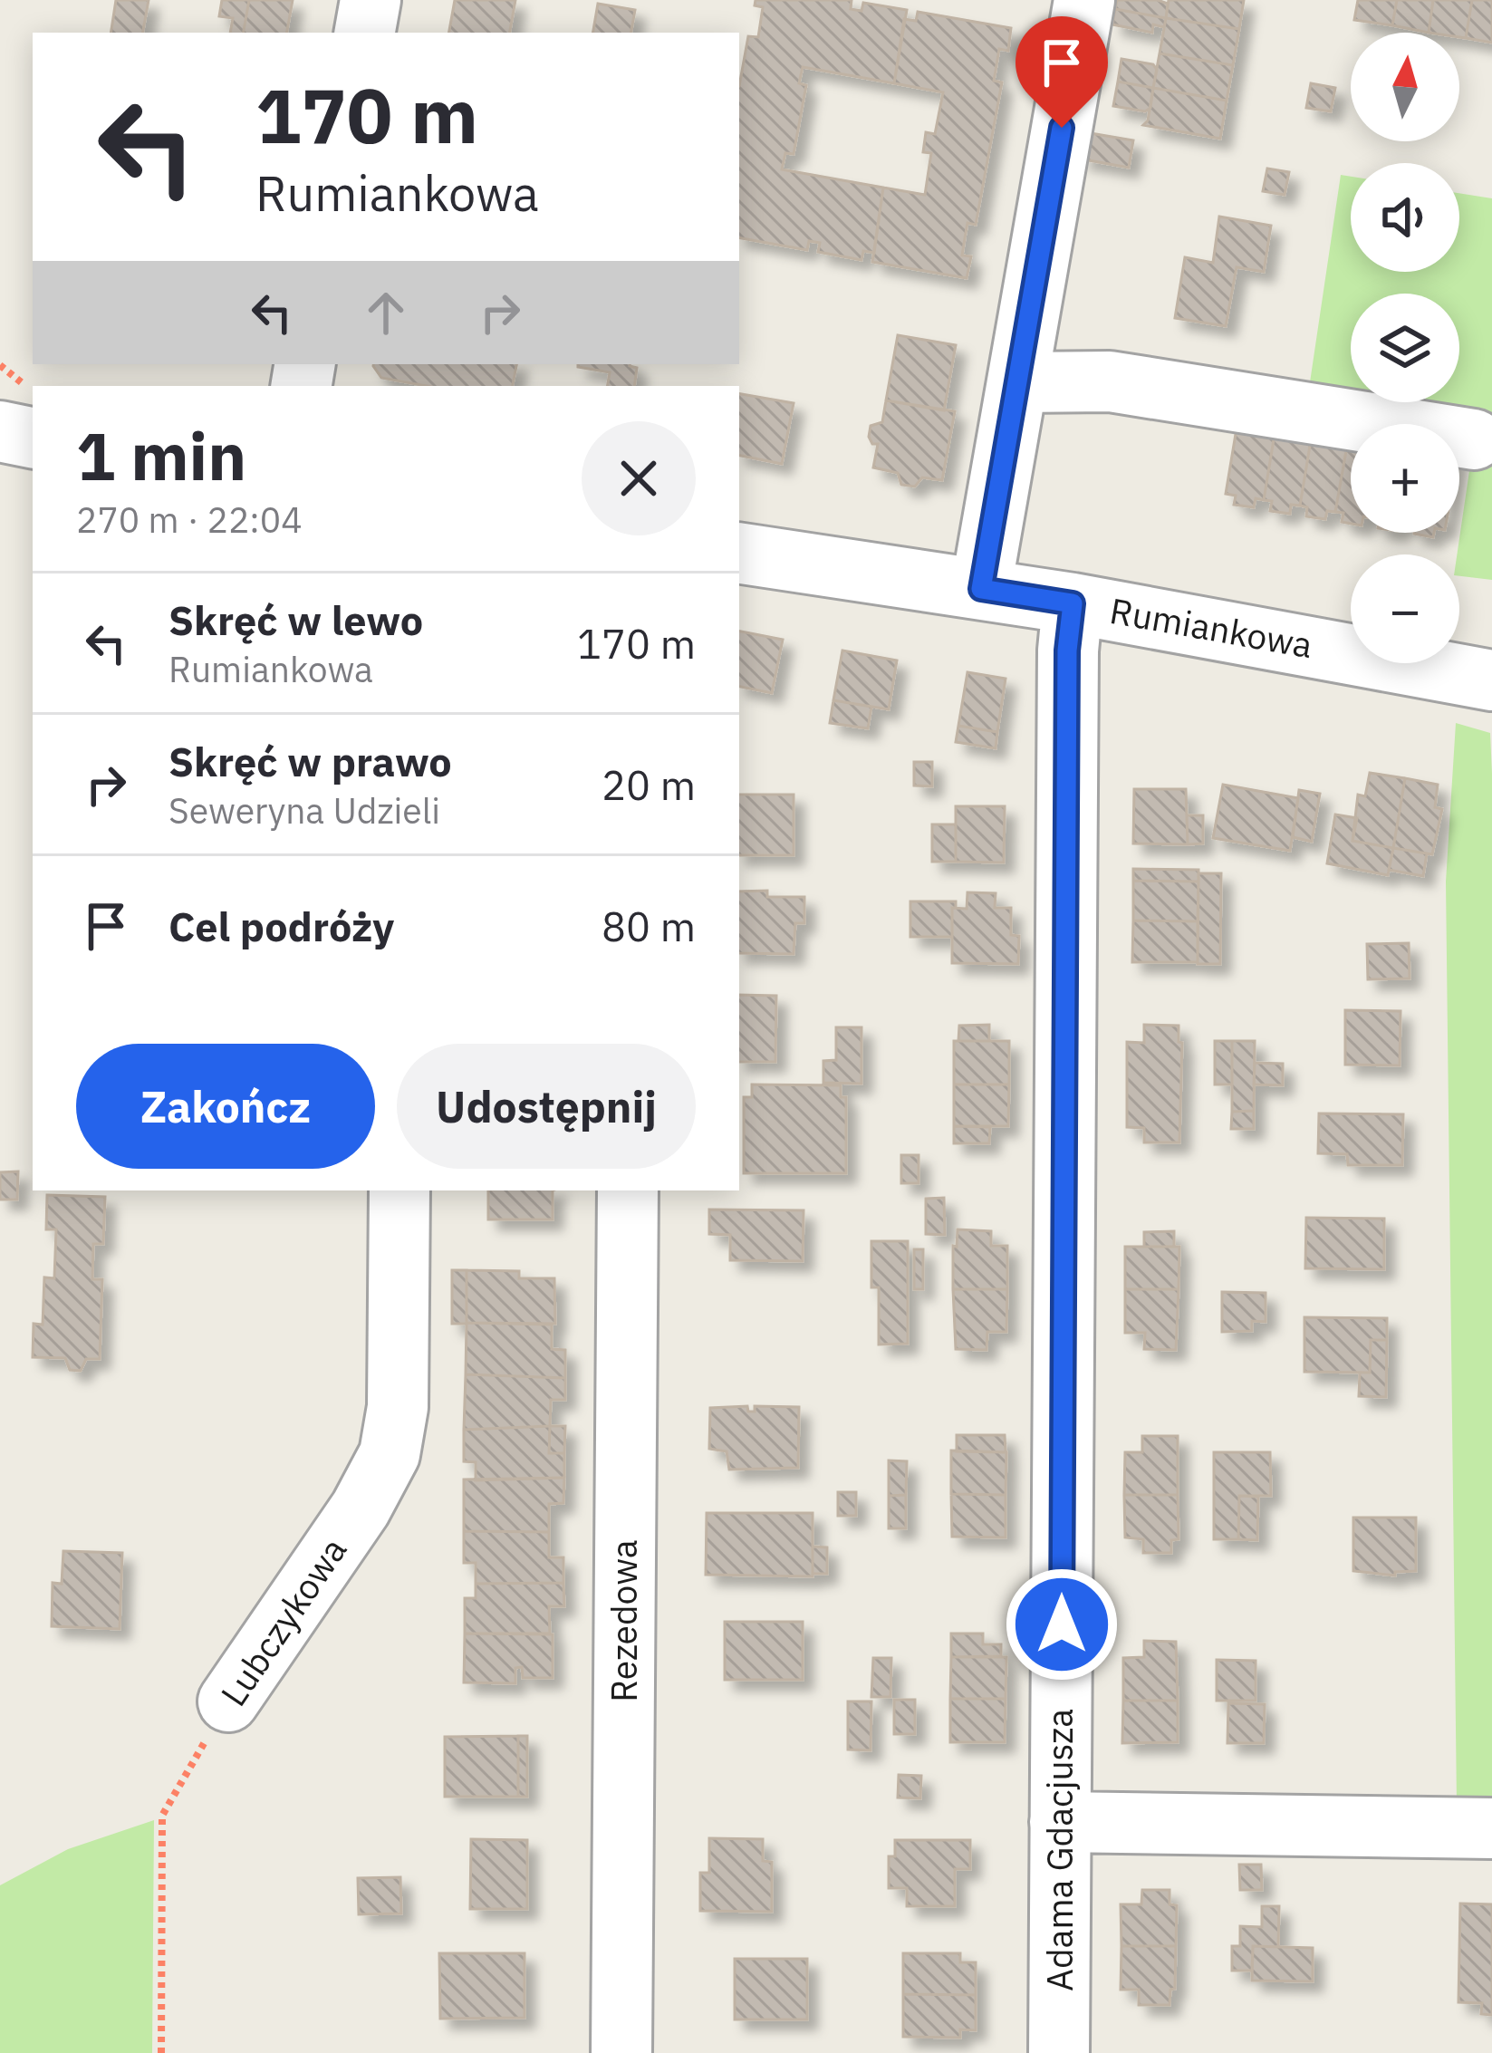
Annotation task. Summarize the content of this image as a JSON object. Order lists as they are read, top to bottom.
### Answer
{
  "streets": {
    "street": [
      "Rumiankowa",
      "Rezedowa",
      "Lubczykowa",
      "Adama Gdacjusza"
    ]
  },
  "crossings": [
    ["Rumiankowa", "Adama Gdacjusza"]
  ],
  "north": "top",
  "page": {
    "map_buttons": ["+", "−"],
    "turn": ["170 m", "Rumiankowa"],
    "heading": ["1 min", "270 m · 22:04"],
    "list": [
      {
        "name": "Skręć w lewo",
        "note": "Rumiankowa",
        "value": "170 m"
      },
      {
        "name": "Skręć w prawo",
        "note": "Seweryna Udzieli",
        "value": "20 m"
      },
      {
        "name": "Cel podróży",
        "value": "80 m"
      }
    ],
    "buttons": ["Zakończ", "Udostępnij"]
  }
}
